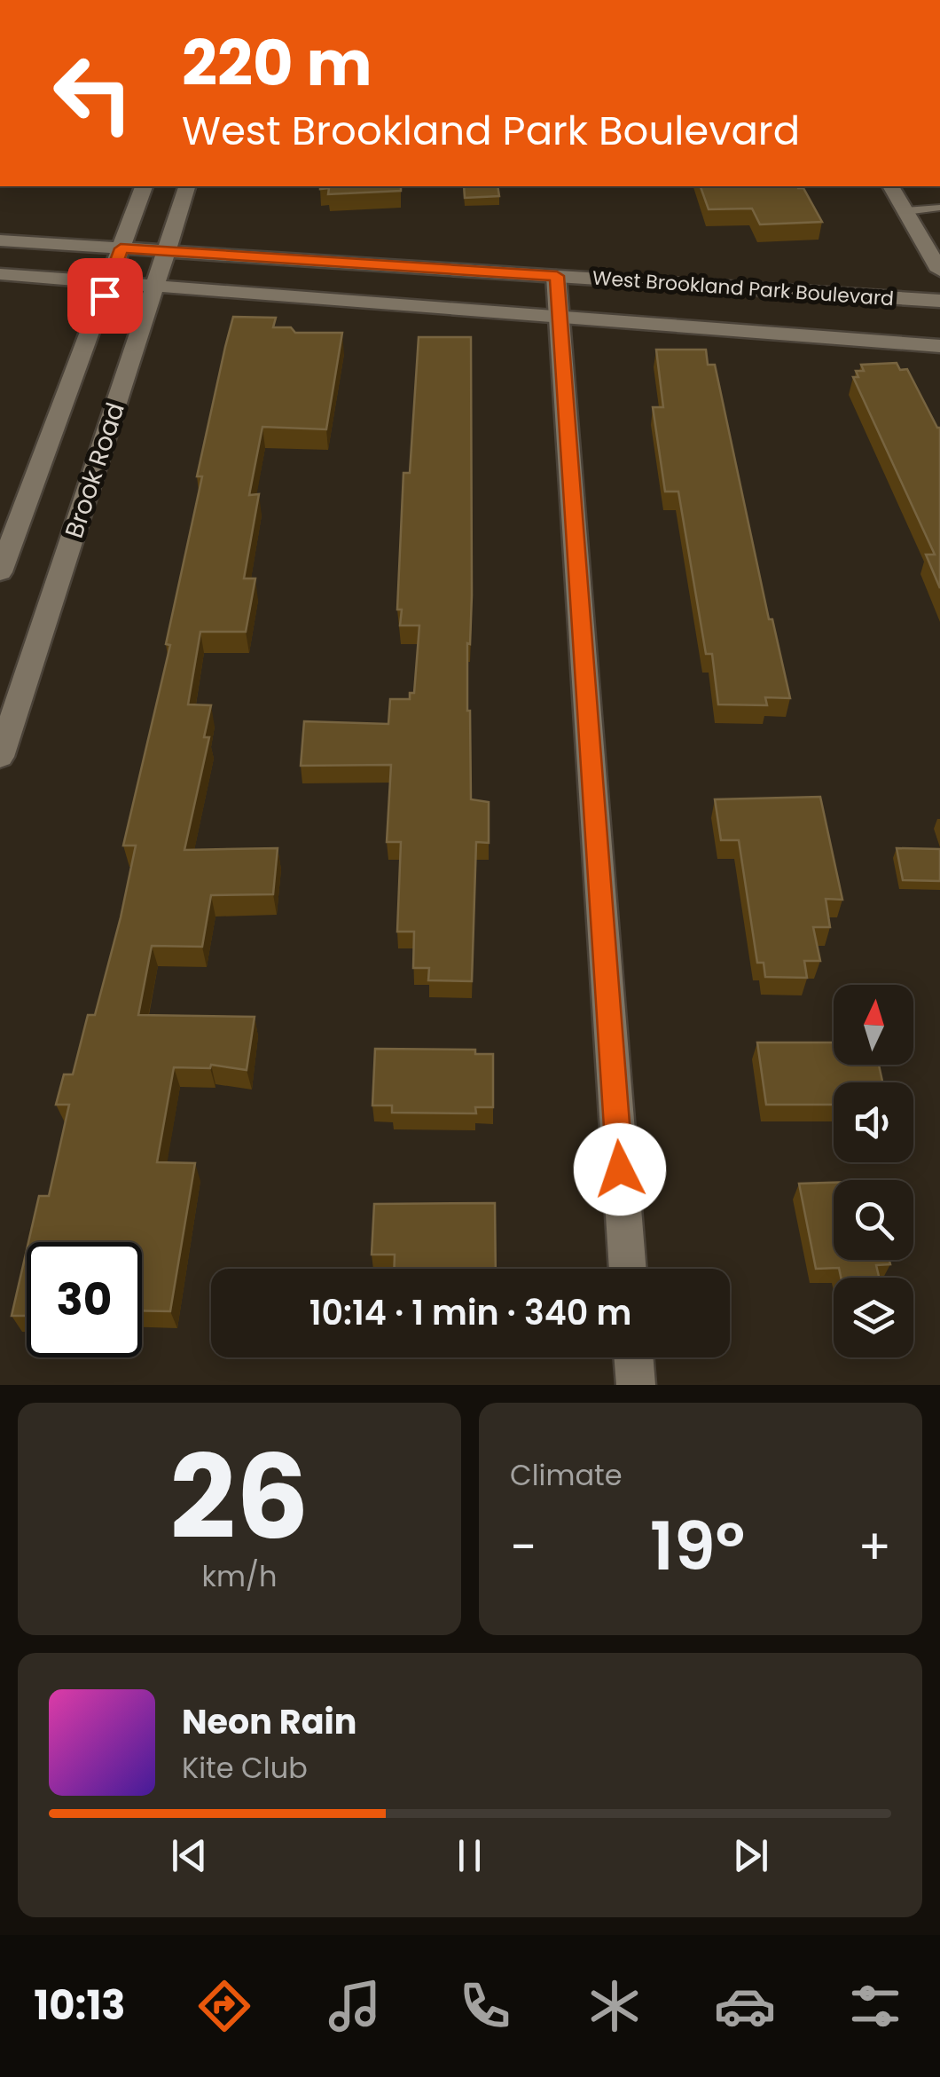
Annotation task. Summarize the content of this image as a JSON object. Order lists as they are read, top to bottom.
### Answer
{
  "streets": {
    "main road": ["West Brookland Park Boulevard", "Brook Road"]
  },
  "crossings": [
    ["West Brookland Park Boulevard", "Brook Road"]
  ],
  "north": "top",
  "page": {
    "turn": ["220 m", "West Brookland Park Boulevard"],
    "limit": "30",
    "trip": "10:14 · 1 min · 340 m",
    "tile": [
      ["26", "km/h"],
      "Climate"
    ],
    "heat": ["−", "19°", "+"],
    "song": ["Neon Rain", "Kite Club"],
    "tabs": "10:13"
  }
}
